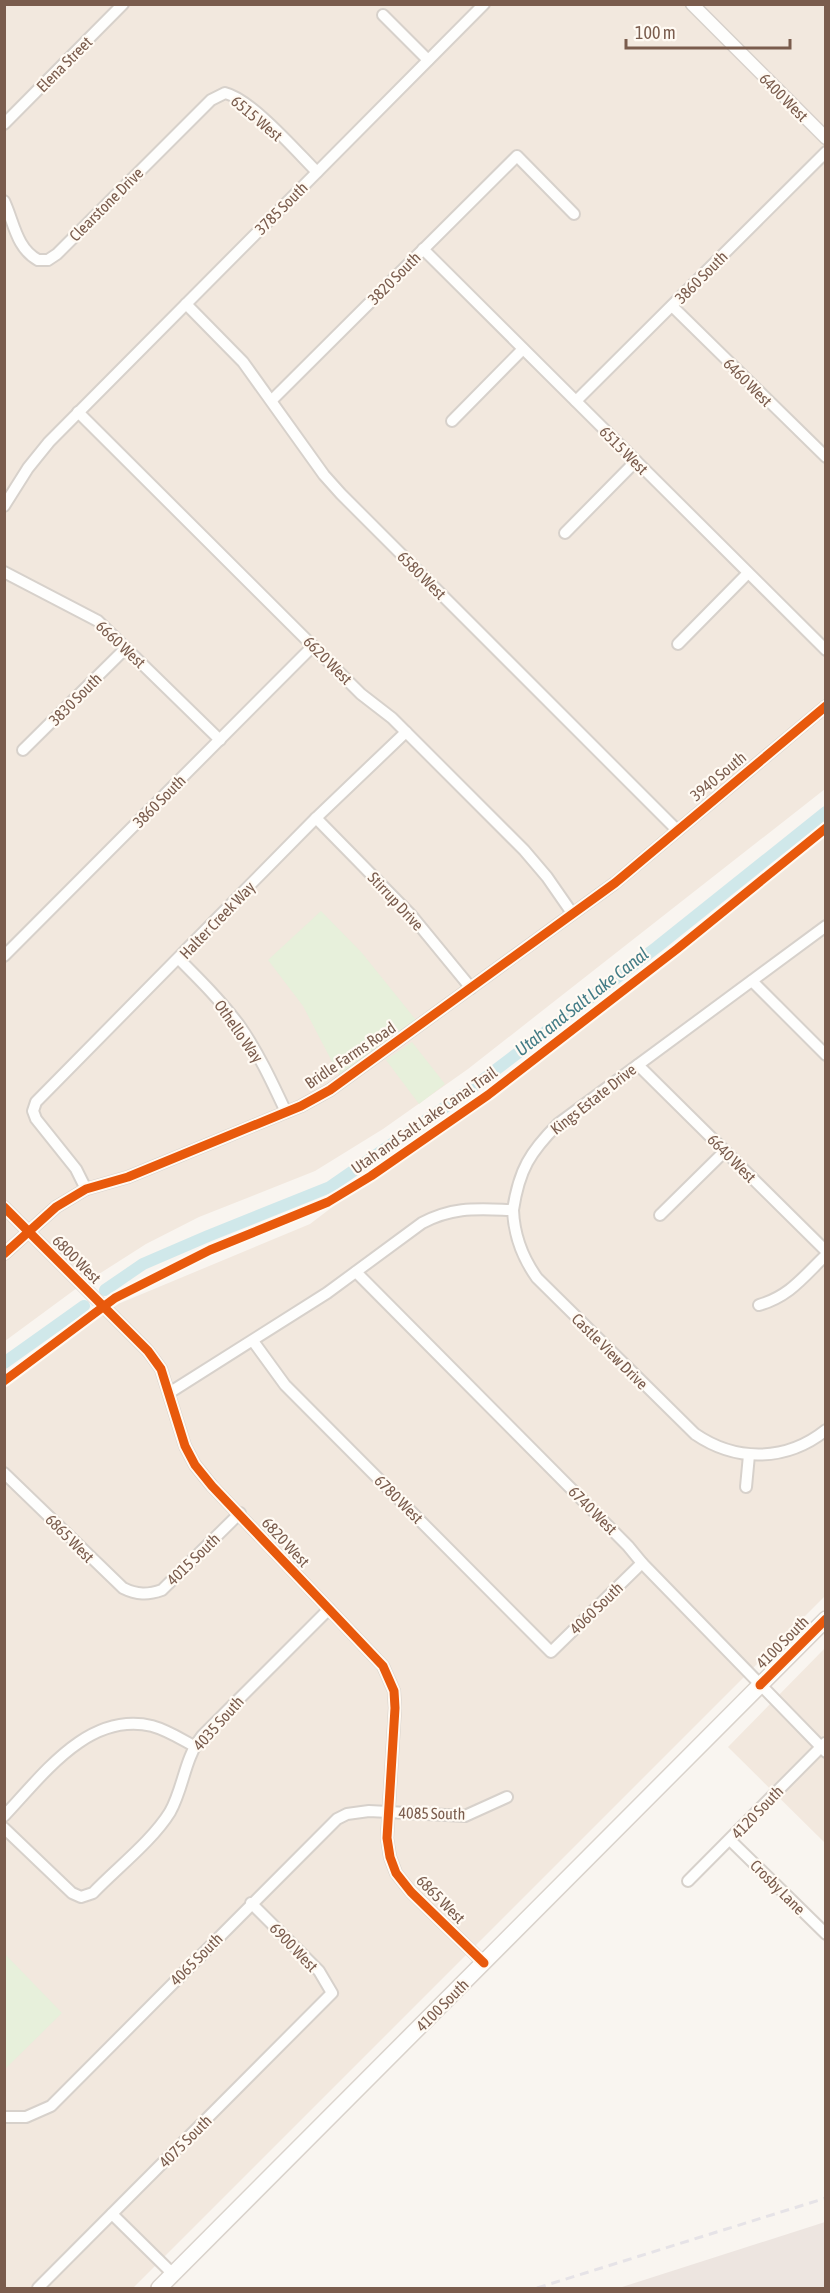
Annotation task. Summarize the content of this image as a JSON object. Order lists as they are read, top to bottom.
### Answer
{
  "streets": {
    "main road": ["4100 South"],
    "street": [
      "Elena Street",
      "6400 West",
      "6515 West",
      "Clearstone Drive",
      "3785 South",
      "3860 South",
      "3820 South",
      "6460 West",
      "6580 West",
      "6660 West",
      "6620 West",
      "3830 South",
      "3940 South",
      "Stirrup Drive",
      "Halter Creek Way",
      "Othello Way",
      "Bridle Farms Road",
      "Kings Estate Drive",
      "6640 West",
      "6800 West",
      "Castle View Drive",
      "6780 West",
      "6740 West",
      "6865 West",
      "6820 West",
      "4015 South",
      "4060 South",
      "4035 South",
      "4120 South",
      "4085 South",
      "Crosby Lane",
      "6900 West",
      "4065 South",
      "4075 South"
    ],
    "cycle path": ["Utah and Salt Lake Canal Trail"]
  },
  "crossings": [
    ["6515 West", "Clearstone Drive"],
    ["6515 West", "3785 South"],
    ["6515 West", "3860 South"],
    ["6515 West", "3820 South"],
    ["3785 South", "6580 West"],
    ["3785 South", "6620 West"],
    ["3860 South", "6460 West"],
    ["3860 South", "6660 West"],
    ["3860 South", "6620 West"],
    ["3820 South", "6580 West"],
    ["6580 West", "3940 South"],
    ["6660 West", "3830 South"],
    ["6620 West", "Halter Creek Way"],
    ["6620 West", "Bridle Farms Road"],
    ["3940 South", "Bridle Farms Road"],
    ["Stirrup Drive", "Halter Creek Way"],
    ["Stirrup Drive", "Bridle Farms Road"],
    ["Halter Creek Way", "Othello Way"],
    ["Halter Creek Way", "Bridle Farms Road"],
    ["Othello Way", "Bridle Farms Road"],
    ["Bridle Farms Road", "6800 West"],
    ["Kings Estate Drive", "6640 West"],
    ["Kings Estate Drive", "Castle View Drive"],
    ["6800 West", "6820 West"],
    ["6780 West", "4060 South"],
    ["6740 West", "4060 South"],
    ["6740 West", "4100 South"],
    ["6740 West", "4120 South"],
    ["6865 West", "6820 West"],
    ["6865 West", "4015 South"],
    ["6865 West", "4100 South"],
    ["6865 West", "4085 South"],
    ["6865 West", "4065 South"],
    ["6820 West", "4015 South"],
    ["6820 West", "4035 South"],
    ["6820 West", "4085 South"],
    ["6820 West", "4065 South"],
    ["4120 South", "Crosby Lane"],
    ["4085 South", "4065 South"],
    ["6900 West", "4065 South"],
    ["6900 West", "4075 South"]
  ],
  "water": ["Utah and Salt Lake Canal"],
  "scale_bar": "100 m"
}
